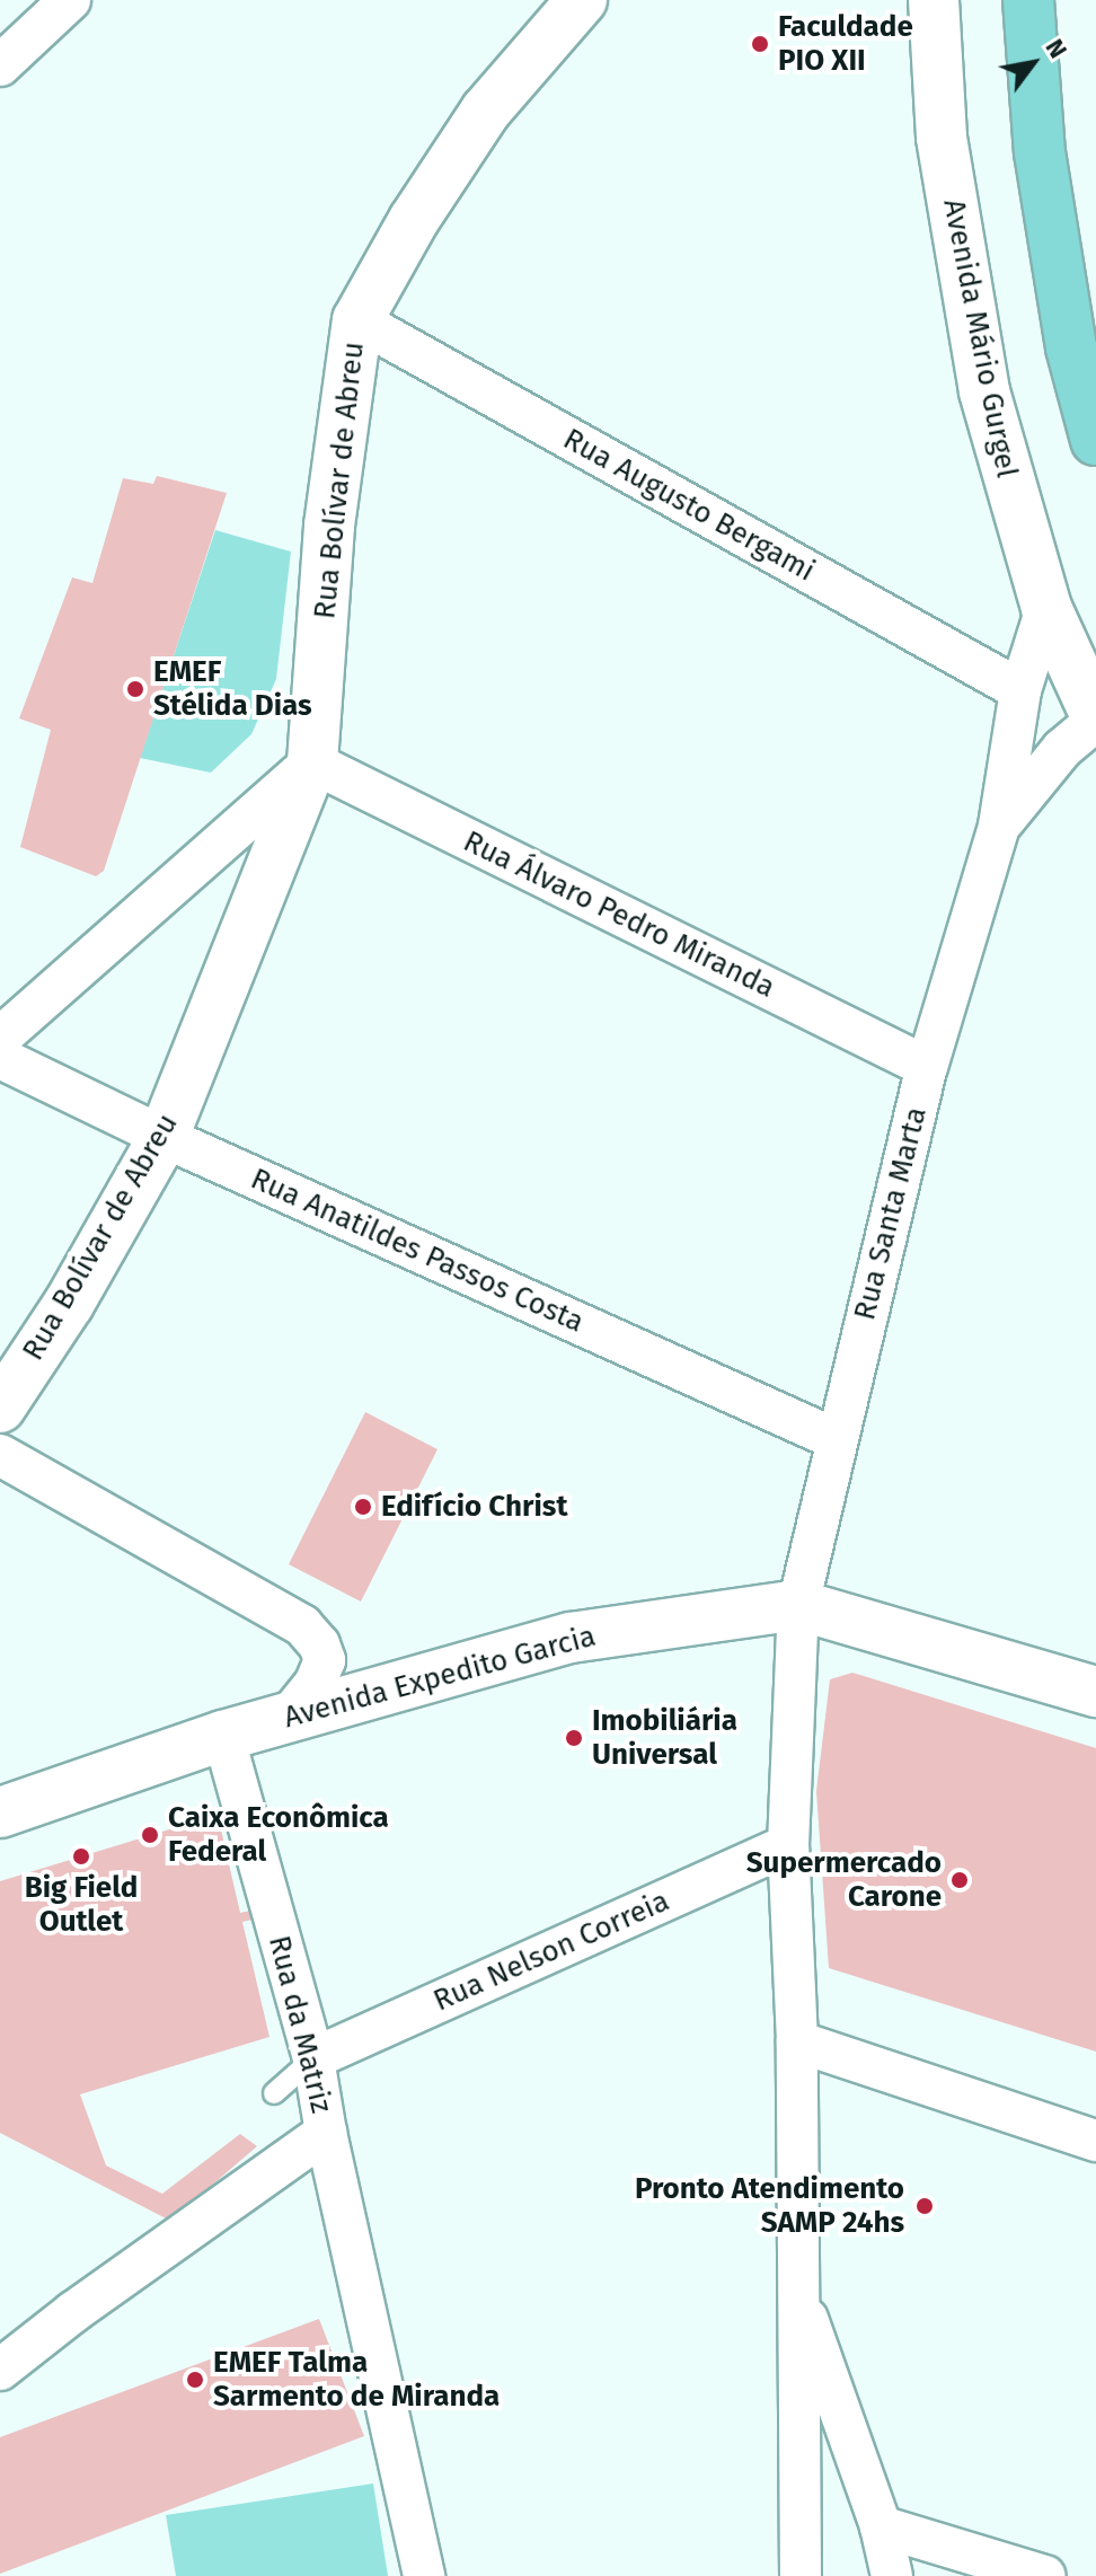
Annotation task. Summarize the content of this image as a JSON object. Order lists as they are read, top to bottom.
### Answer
{
  "streets": {
    "main road": ["Avenida Mário Gurgel", "Rua Bolívar de Abreu", "Avenida Expedito Garcia"],
    "street": [
      "Rua Augusto Bergami",
      "Rua Álvaro Pedro Miranda",
      "Rua Santa Marta",
      "Rua Anatildes Passos Costa",
      "Rua Nelson Correia",
      "Rua da Matriz"
    ]
  },
  "crossings": [
    ["Avenida Mário Gurgel", "Rua Santa Marta"],
    ["Rua Bolívar de Abreu", "Rua Augusto Bergami"],
    ["Rua Bolívar de Abreu", "Rua Álvaro Pedro Miranda"],
    ["Rua Bolívar de Abreu", "Rua Anatildes Passos Costa"],
    ["Rua Augusto Bergami", "Rua Santa Marta"],
    ["Rua Álvaro Pedro Miranda", "Rua Santa Marta"],
    ["Rua Santa Marta", "Rua Anatildes Passos Costa"],
    ["Rua Santa Marta", "Avenida Expedito Garcia"],
    ["Rua Santa Marta", "Rua Nelson Correia"],
    ["Avenida Expedito Garcia", "Rua da Matriz"],
    ["Rua Nelson Correia", "Rua da Matriz"]
  ],
  "places": [
    "Faculdade PIO XII",
    "EMEF Stélida Dias",
    "Edifício Christ",
    "Imobiliária Universal",
    "Caixa Econômica Federal",
    "Big Field Outlet",
    "Supermercado Carone",
    "Pronto Atendimento SAMP 24hs",
    "EMEF Talma Sarmento de Miranda"
  ],
  "north": "top right"
}
